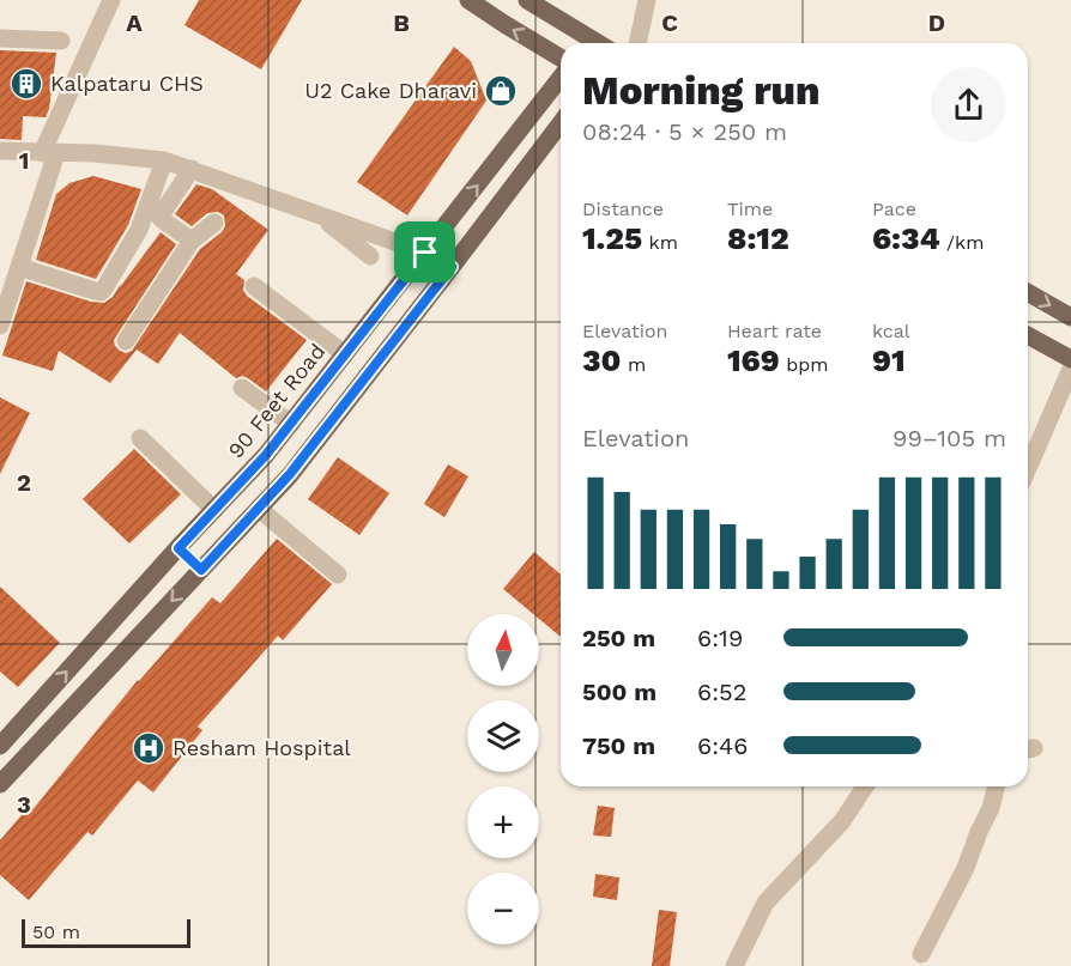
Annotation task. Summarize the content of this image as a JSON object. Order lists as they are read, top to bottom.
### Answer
{
  "streets": {
    "main road": ["90 Feet Road"]
  },
  "places": {
    "building": ["Kalpataru CHS"],
    "shop": ["U2 Cake Dharavi"],
    "hospital": ["Resham Hospital"]
  },
  "scale_bar": "50 m",
  "north": "top",
  "page": {
    "heading": ["Morning run", "08:24 · 5 × 250 m"],
    "stats": [
      ["Distance", "1.25 km"],
      ["Time", "8:12"],
      ["Pace", "6:34 /km"],
      ["Elevation", "30 m"],
      ["Heart rate", "169 bpm"],
      ["kcal", "91"]
    ],
    "chart": ["Elevation", "99–105 m"],
    "list": [
      {
        "name": "250 m",
        "note": "6:19"
      },
      {
        "name": "500 m",
        "note": "6:52"
      },
      {
        "name": "750 m",
        "note": "6:46"
      }
    ],
    "map_buttons": ["+", "−"],
    "scale": "50 m"
  },
  "grid": {
    "columns": [
      "A",
      "B",
      "C",
      "D"
    ],
    "rows": ["1", "2", "3"]
  }
}
